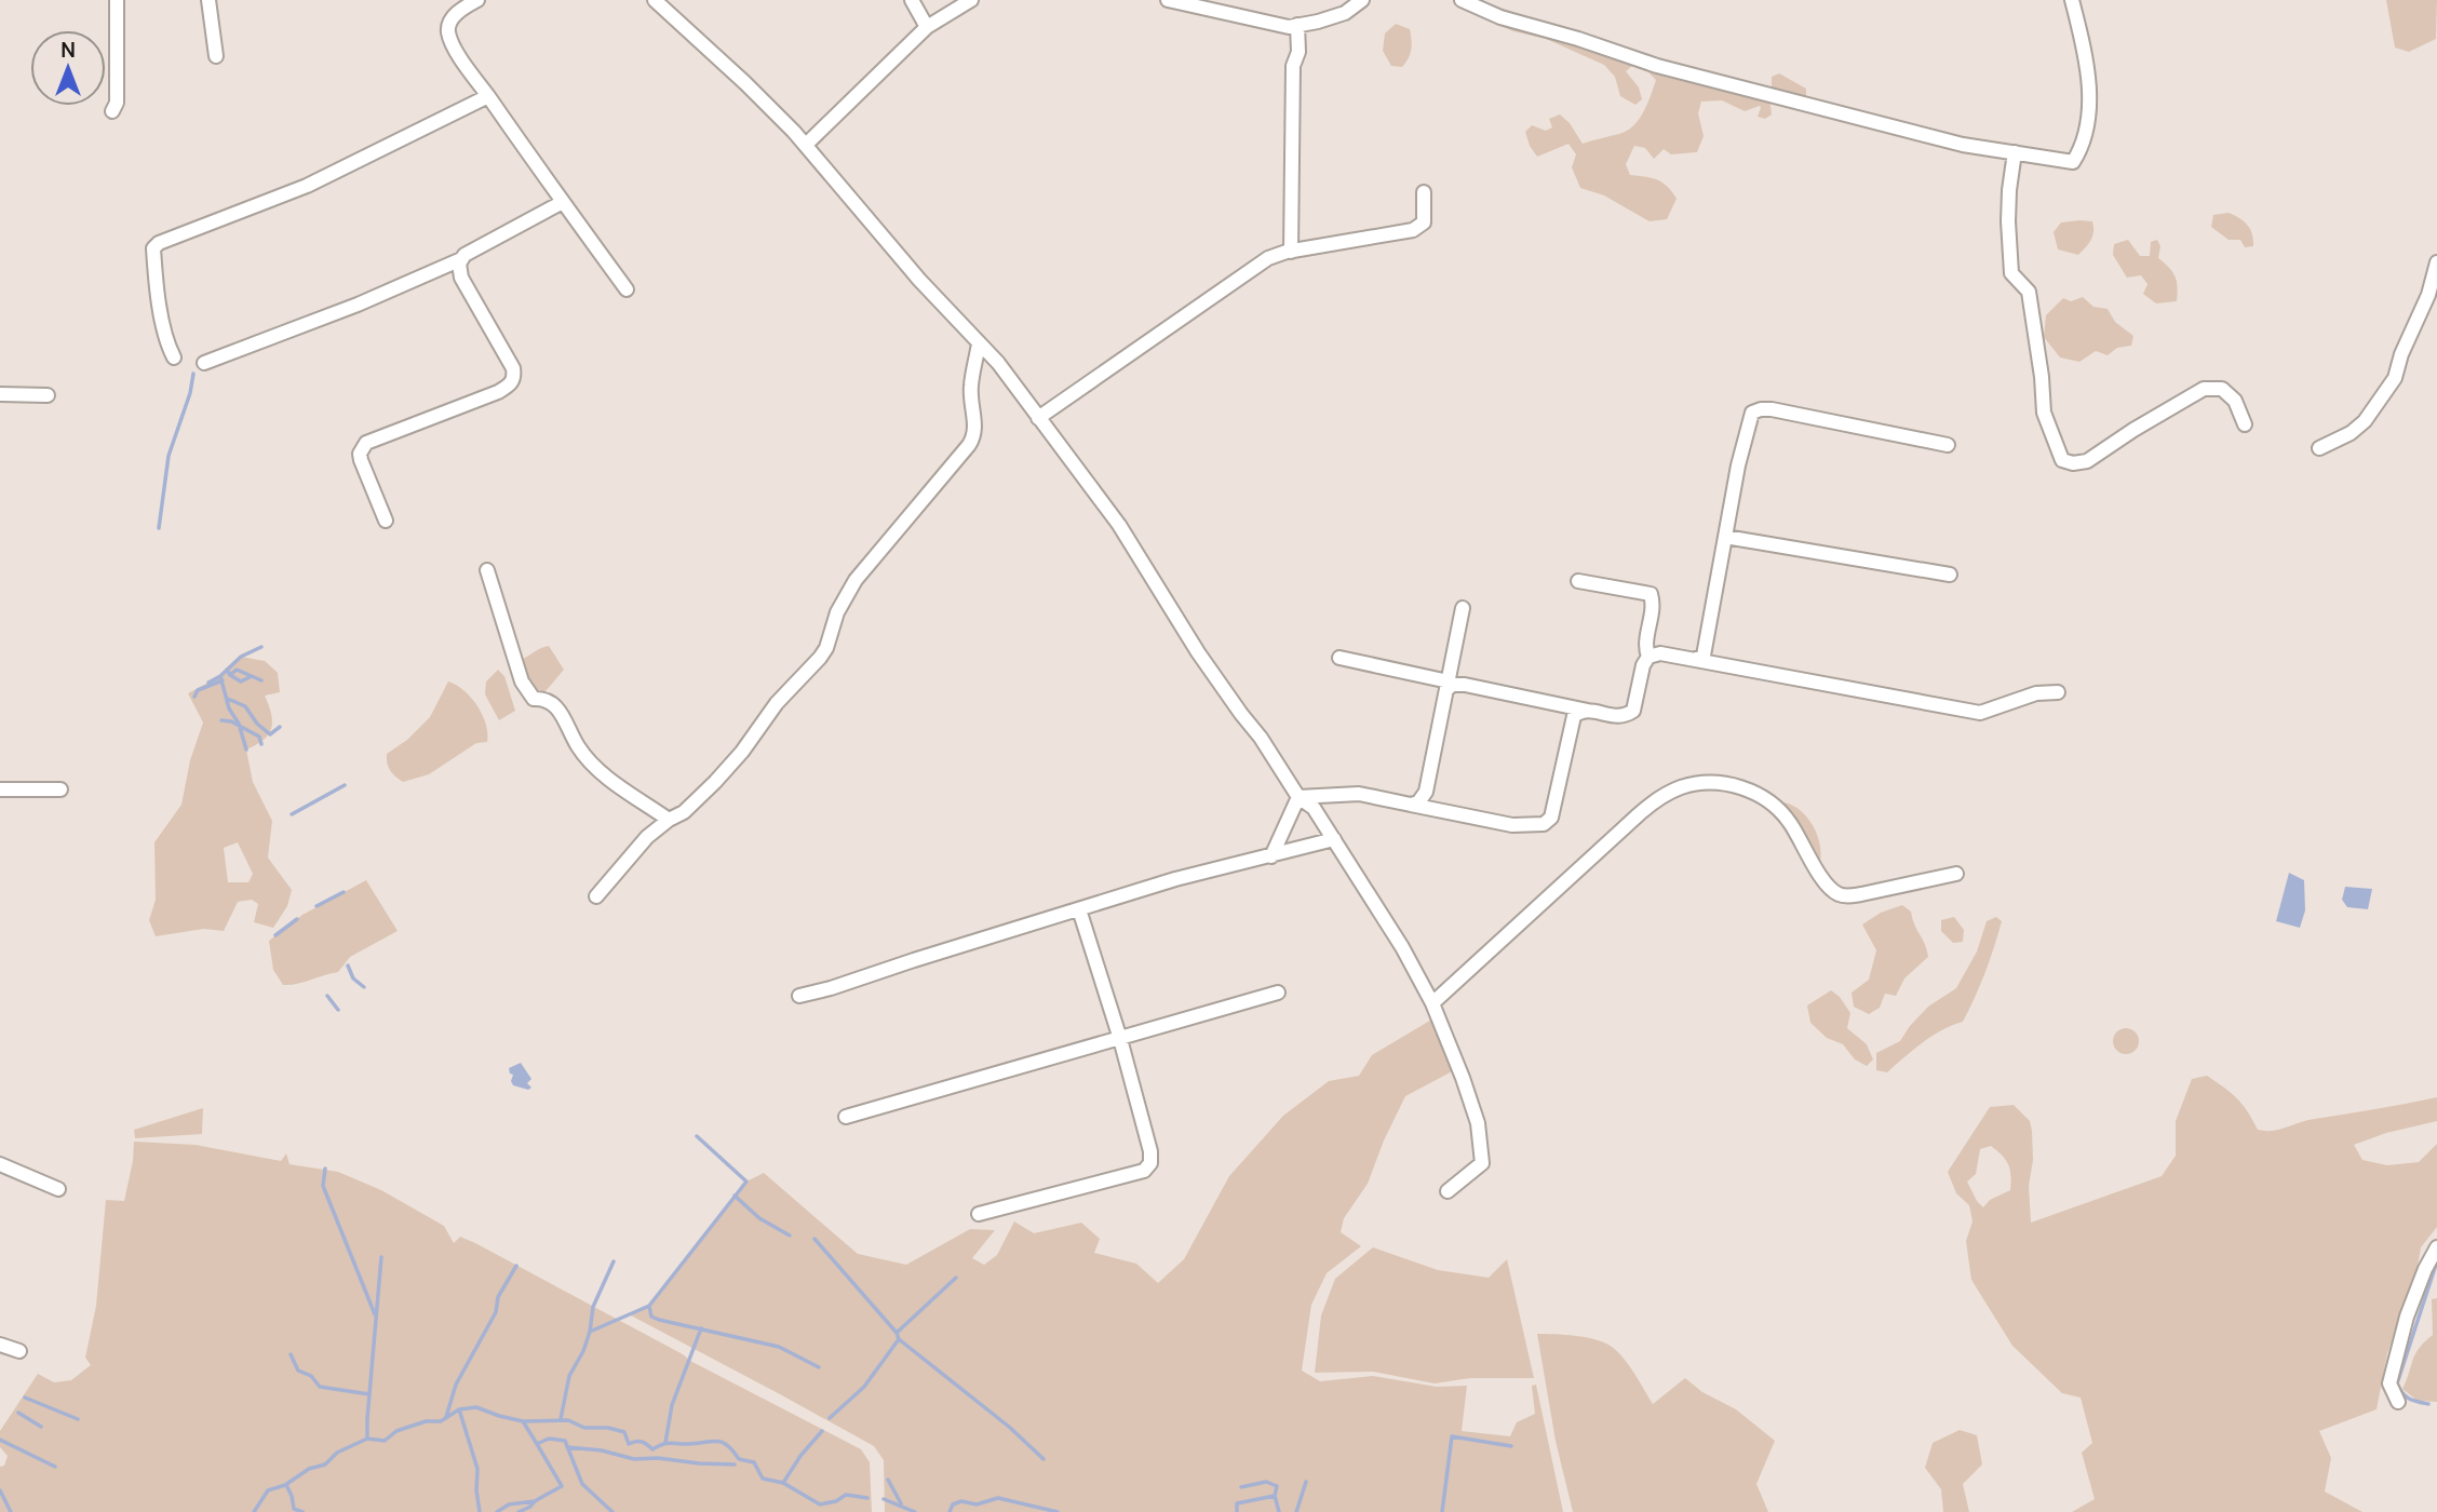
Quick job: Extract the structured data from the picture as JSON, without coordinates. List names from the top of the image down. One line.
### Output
{"north":"top"}
